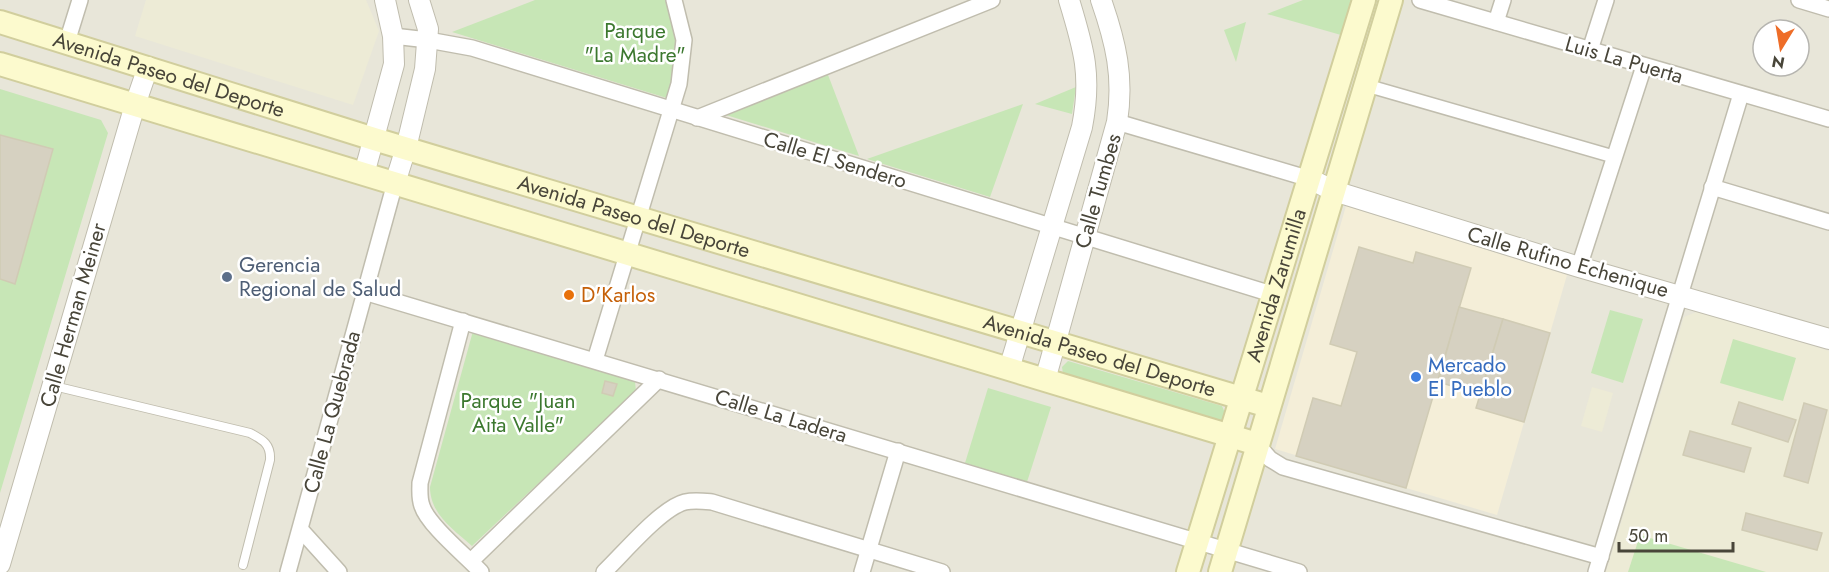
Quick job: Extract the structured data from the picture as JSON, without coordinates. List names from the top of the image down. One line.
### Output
{"streets":{"main road":["Avenida Paseo del Deporte","Avenida Zarumilla"],"street":["Luis La Puerta","Calle El Sendero","Calle Tumbes","Calle Rufino Echenique","Calle Herman Meiner","Calle La Quebrada","Calle La Ladera"]},"crossings":[["Avenida Paseo del Deporte","Calle Tumbes"],["Avenida Paseo del Deporte","Avenida Zarumilla"],["Avenida Paseo del Deporte","Calle Herman Meiner"],["Avenida Paseo del Deporte","Calle La Quebrada"],["Calle El Sendero","Calle Tumbes"],["Calle El Sendero","Avenida Zarumilla"],["Calle Rufino Echenique","Avenida Zarumilla"],["Avenida Zarumilla","Calle La Ladera"],["Calle La Quebrada","Calle La Ladera"]],"parks":["Parque \"La Madre\"","Parque \"Juan Aita Valle\""],"places":["Gerencia Regional de Salud","D'Karlos","Mercado El Pueblo"],"scale_bar":"50 m","north":"bottom"}
